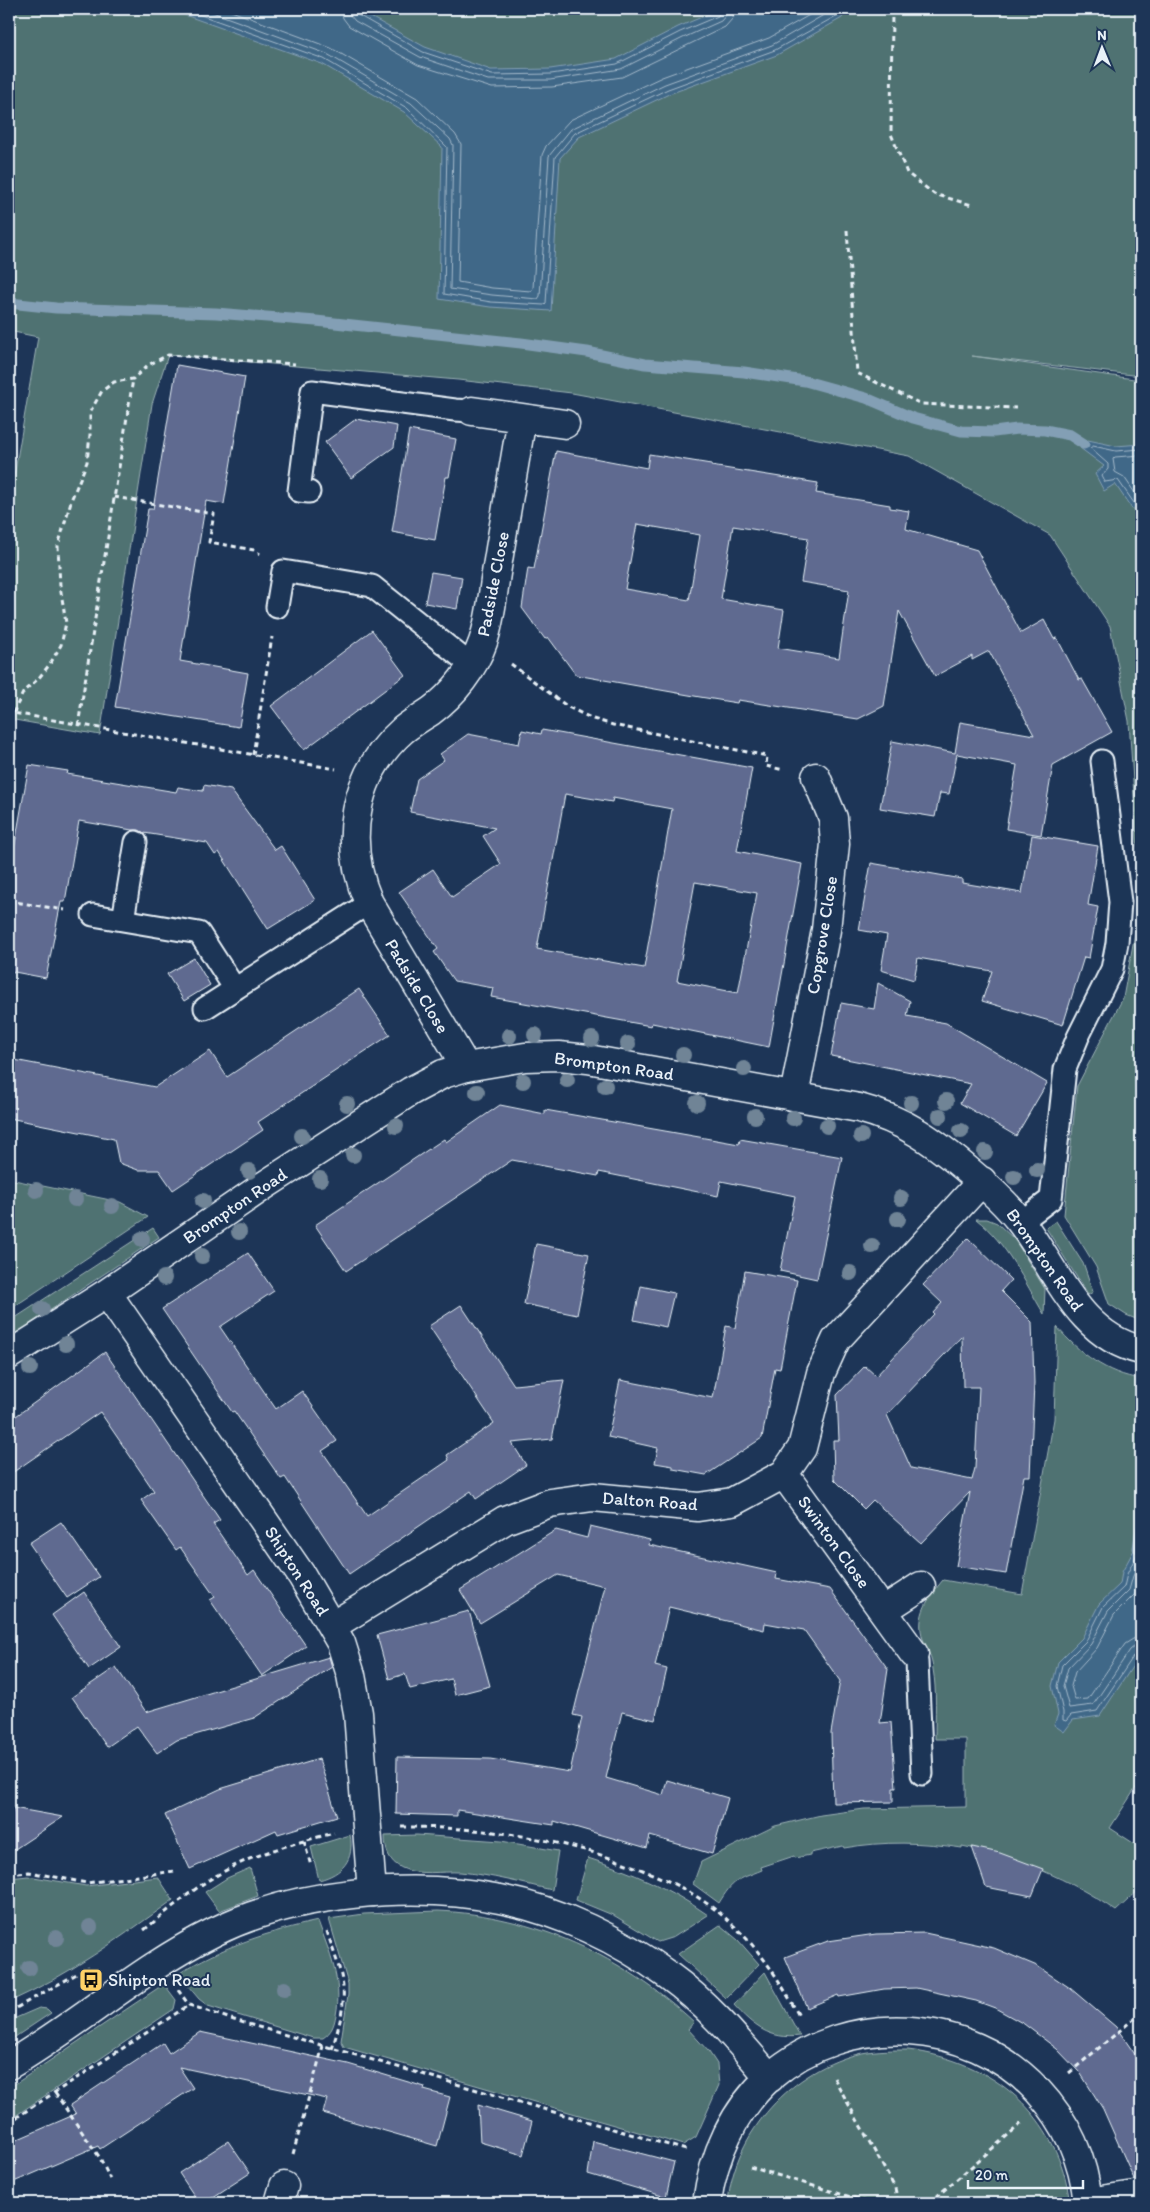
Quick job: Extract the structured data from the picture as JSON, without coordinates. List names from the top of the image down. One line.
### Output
{"streets":{"street":["Padside Close","Copgrove Close","Brompton Road","Dalton Road","Swinton Close","Shipton Road"]},"crossings":[["Padside Close","Brompton Road"],["Copgrove Close","Brompton Road"],["Brompton Road","Dalton Road"],["Brompton Road","Shipton Road"],["Dalton Road","Swinton Close"],["Dalton Road","Shipton Road"]],"places":{"bus stop":["Shipton Road"]},"scale_bar":"20 m","north":"top"}
